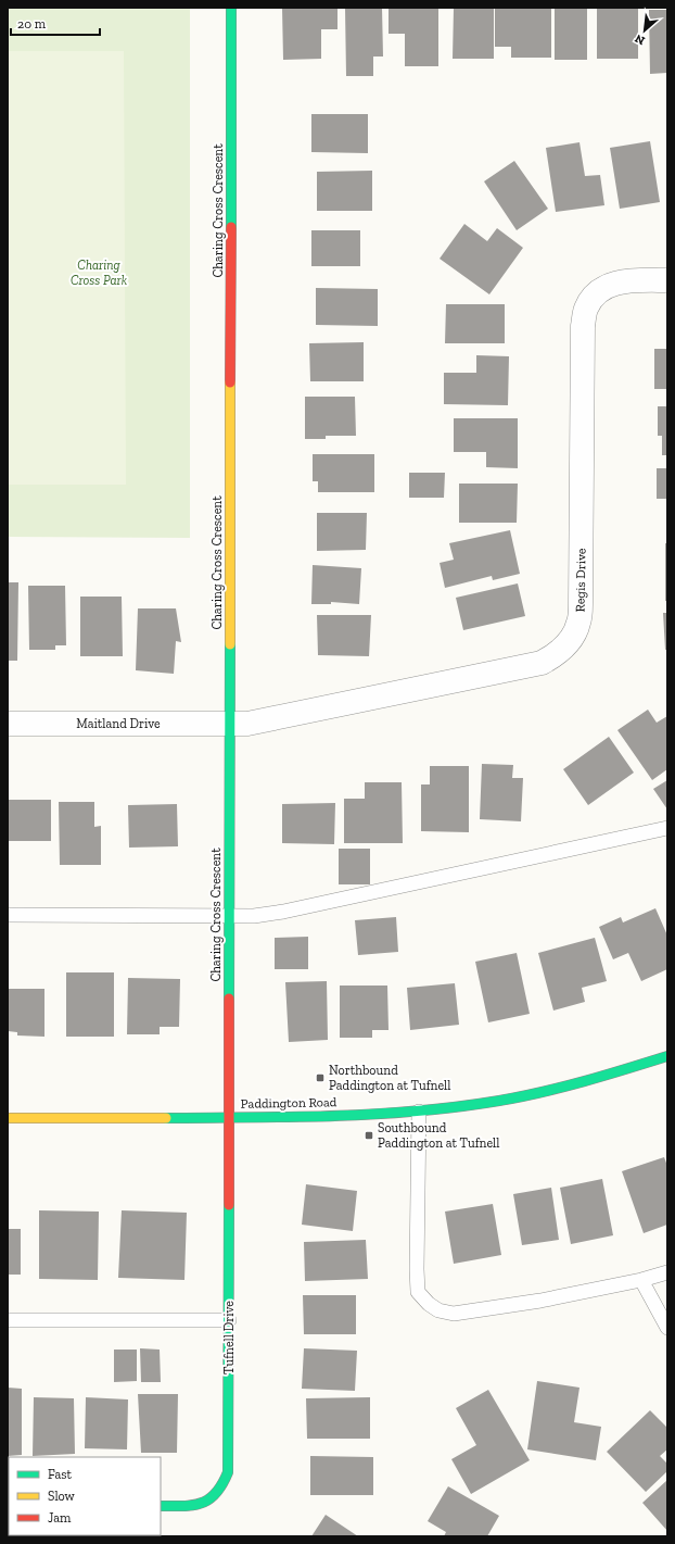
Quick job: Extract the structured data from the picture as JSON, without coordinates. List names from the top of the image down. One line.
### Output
{"streets":{"street":["Charing Cross Crescent","Regis Drive","Maitland Drive","Paddington Road","Tufnell Drive"]},"crossings":[["Charing Cross Crescent","Regis Drive"],["Charing Cross Crescent","Maitland Drive"],["Charing Cross Crescent","Paddington Road"],["Charing Cross Crescent","Tufnell Drive"],["Regis Drive","Maitland Drive"],["Paddington Road","Tufnell Drive"]],"parks":["Charing Cross Park"],"places":{"transit":["Northbound Paddington at Tufnell","Southbound Paddington at Tufnell"]},"legend":["Fast","Slow","Jam"],"scale_bar":"20 m","north":"bottom left"}
